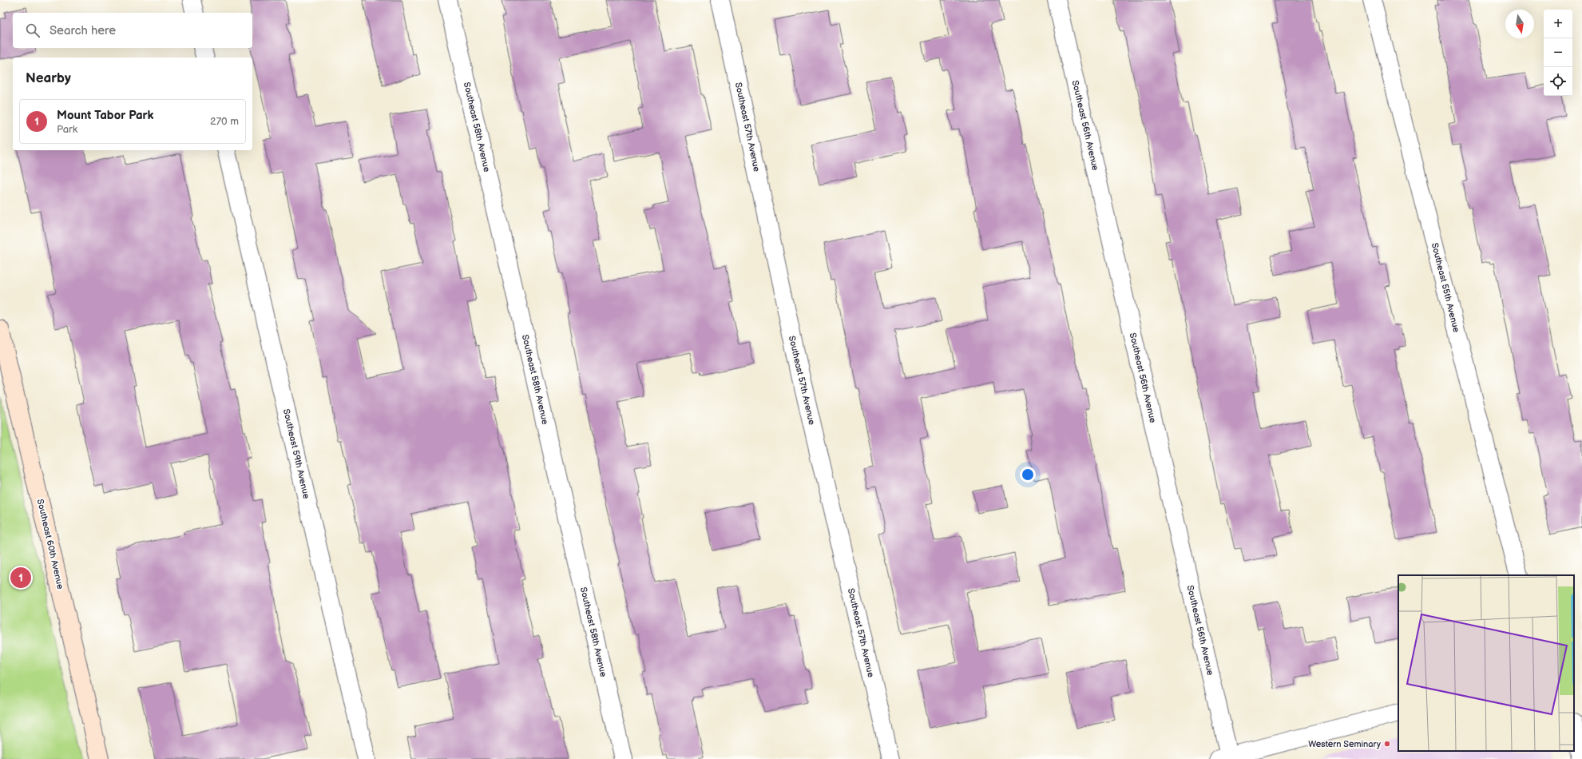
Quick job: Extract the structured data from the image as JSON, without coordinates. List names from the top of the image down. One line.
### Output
{"streets":{"main road":["Southeast 60th Avenue"],"street":["Southeast 56th Avenue","Southeast 58th Avenue","Southeast 57th Avenue","Southeast 55th Avenue","Southeast 59th Avenue"]},"places":["Western Seminary"],"north":"bottom","page":{"map_buttons":["+","−"],"search":"Search here","heading":"Nearby","list":[{"mark":"1","name":"Mount Tabor Park","note":"Park","value":"270 m"}],"pins":"1"}}
